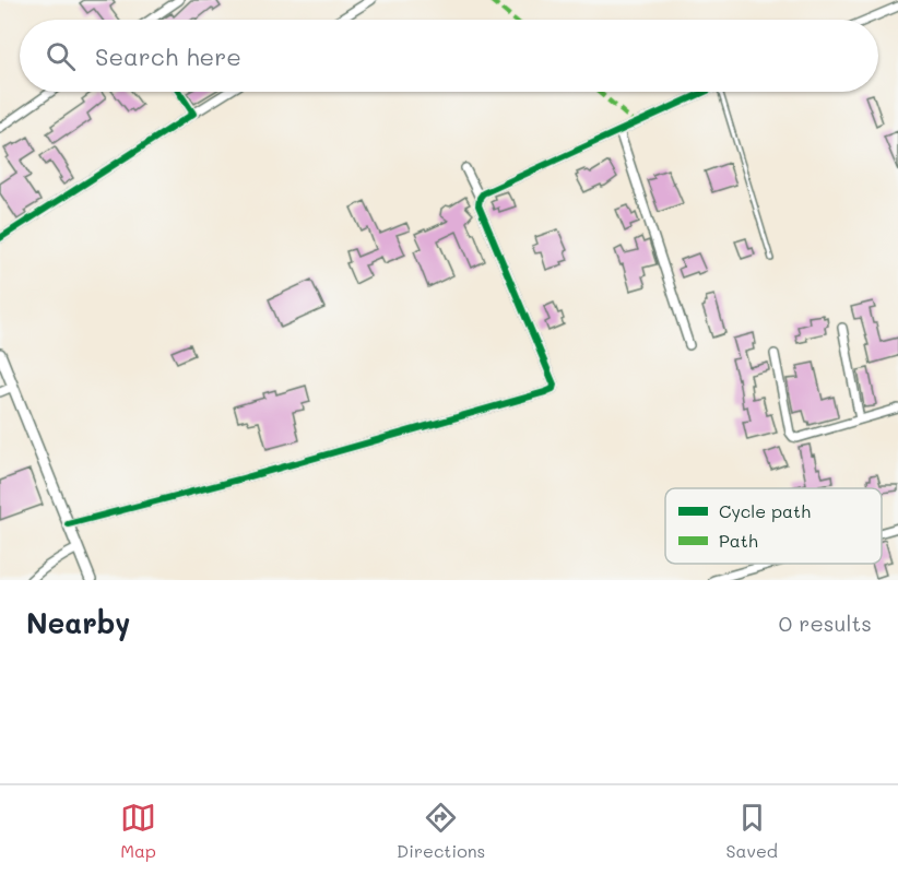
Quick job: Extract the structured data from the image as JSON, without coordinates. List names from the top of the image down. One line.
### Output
{"legend":["Cycle path","Path"],"page":{"search":"Search here","heading":["Nearby","0 results"],"nav":["Map","Directions","Saved"]}}
